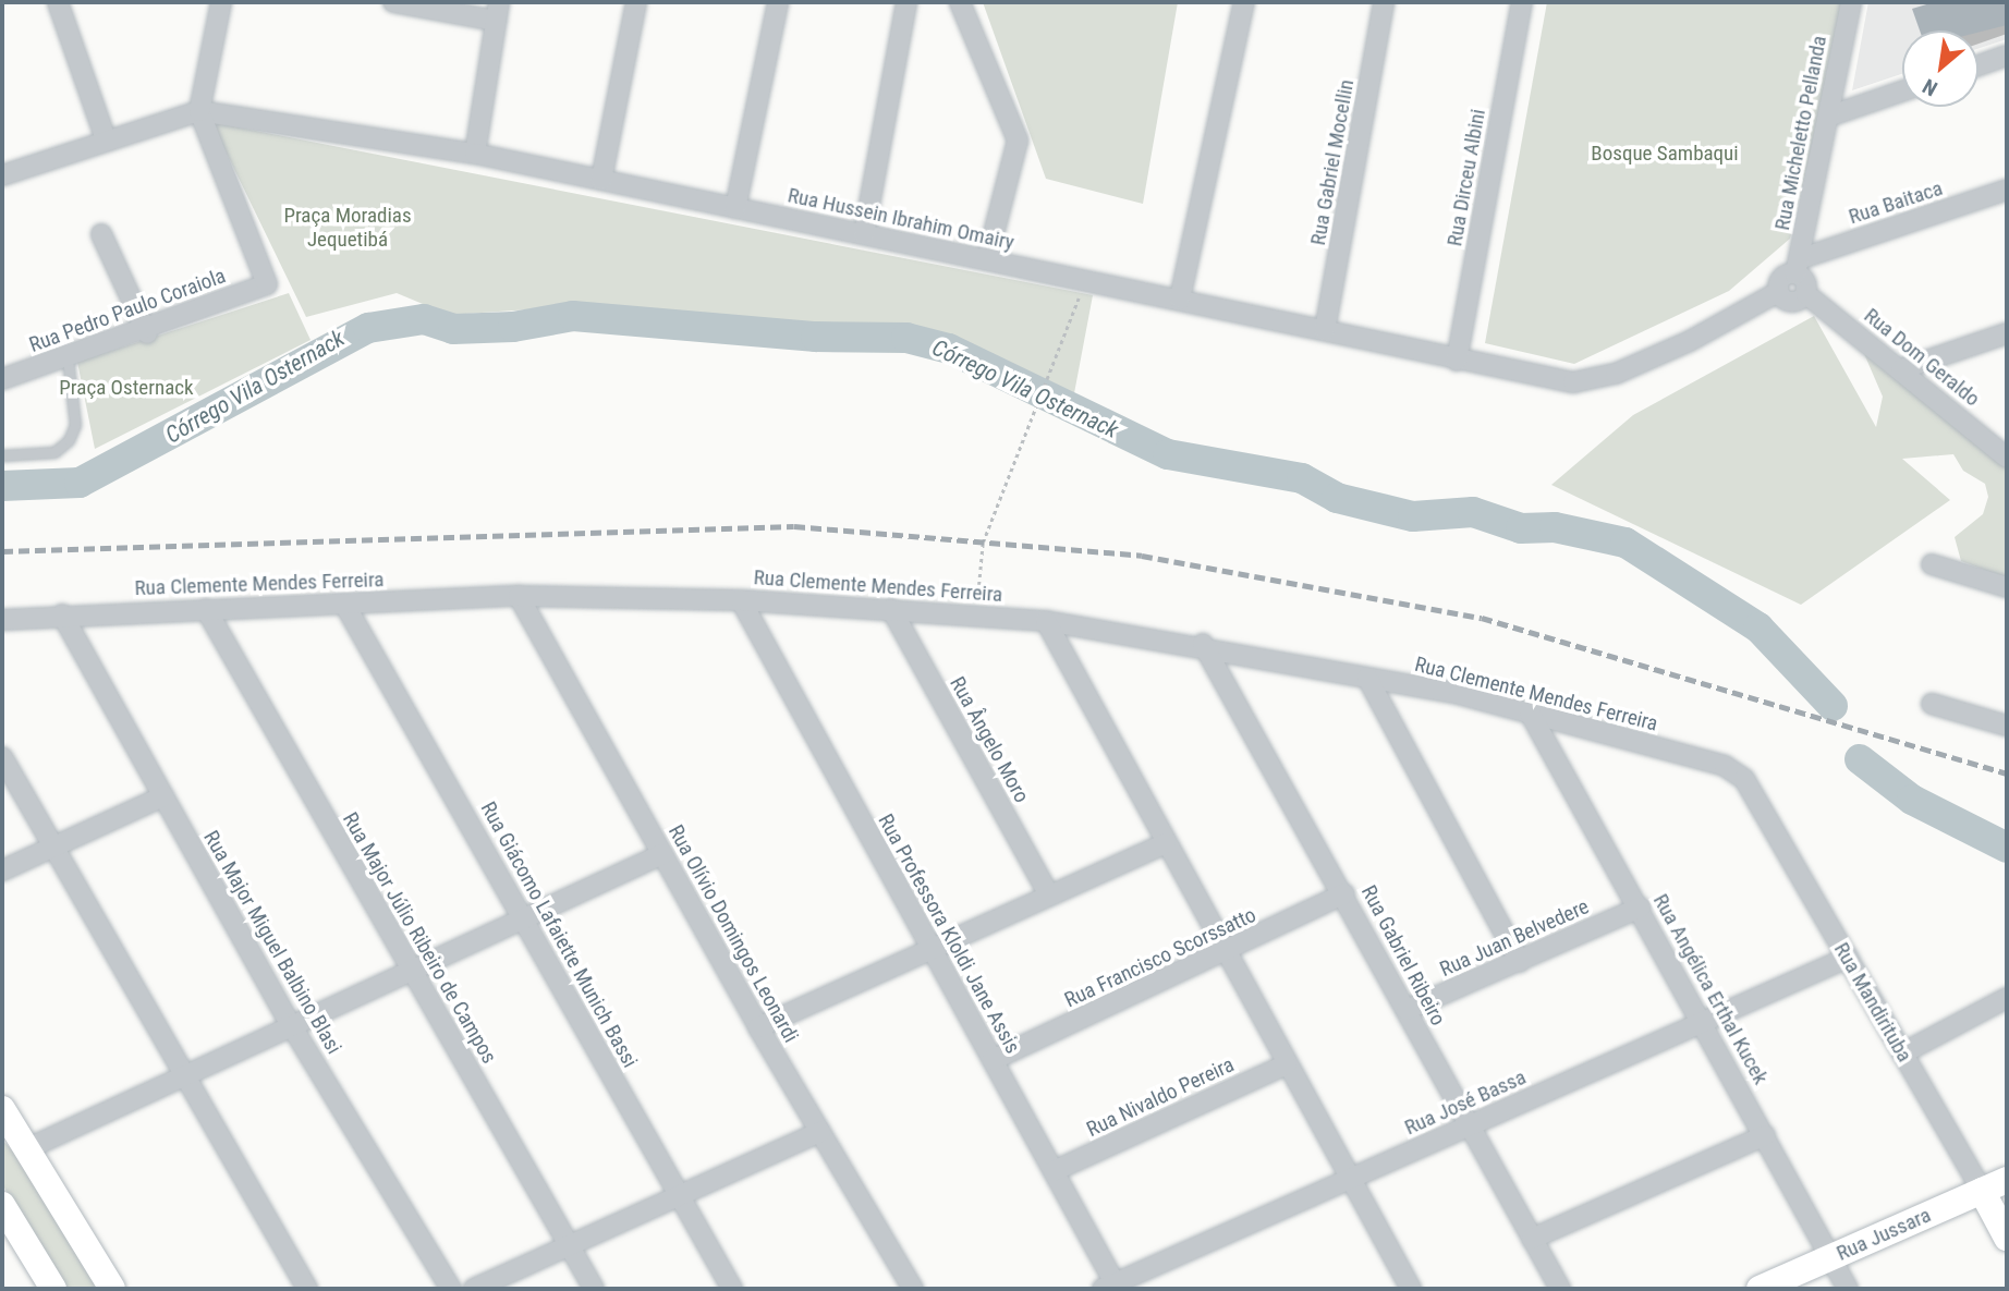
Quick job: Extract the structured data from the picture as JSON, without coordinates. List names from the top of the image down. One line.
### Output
{"streets":{"street":["Rua Micheletto Pellanda","Rua Gabriel Mocellin","Rua Dirceu Albini","Rua Baitaca","Rua Hussein Ibrahim Omairy","Rua Pedro Paulo Coraiola","Rua Dom Geraldo","Rua Clemente Mendes Ferreira","Rua Ângelo Moro","Rua Olívio Domingos Leonardi","Rua Professora Kloldi Jane Assis","Rua Giácomo Lafaiette Munich Bassi","Rua Major Júlio Ribeiro de Campos","Rua Juan Belvedere","Rua Major Miguel Balbino Blasi","Rua Gabriel Ribeiro","Rua Francisco Scorssatto","Rua Angélica Erthal Kucek","Rua Mandirituba","Rua Nivaldo Pereira","Rua José Bassa","Rua Jussara"]},"crossings":[["Rua Micheletto Pellanda","Rua Baitaca"],["Rua Gabriel Mocellin","Rua Hussein Ibrahim Omairy"],["Rua Dirceu Albini","Rua Hussein Ibrahim Omairy"],["Rua Hussein Ibrahim Omairy","Rua Pedro Paulo Coraiola"],["Rua Clemente Mendes Ferreira","Rua Ângelo Moro"],["Rua Clemente Mendes Ferreira","Rua Olívio Domingos Leonardi"],["Rua Clemente Mendes Ferreira","Rua Professora Kloldi Jane Assis"],["Rua Clemente Mendes Ferreira","Rua Giácomo Lafaiette Munich Bassi"],["Rua Clemente Mendes Ferreira","Rua Major Júlio Ribeiro de Campos"],["Rua Clemente Mendes Ferreira","Rua Major Miguel Balbino Blasi"],["Rua Clemente Mendes Ferreira","Rua Gabriel Ribeiro"],["Rua Clemente Mendes Ferreira","Rua Angélica Erthal Kucek"],["Rua Clemente Mendes Ferreira","Rua Mandirituba"],["Rua Professora Kloldi Jane Assis","Rua Francisco Scorssatto"],["Rua Professora Kloldi Jane Assis","Rua Nivaldo Pereira"],["Rua Professora Kloldi Jane Assis","Rua José Bassa"],["Rua Juan Belvedere","Rua Gabriel Ribeiro"],["Rua Juan Belvedere","Rua Angélica Erthal Kucek"],["Rua Gabriel Ribeiro","Rua Francisco Scorssatto"],["Rua Gabriel Ribeiro","Rua José Bassa"],["Rua Angélica Erthal Kucek","Rua José Bassa"],["Rua Angélica Erthal Kucek","Rua Jussara"],["Rua Mandirituba","Rua José Bassa"],["Rua Mandirituba","Rua Jussara"]],"water":["Córrego Vila Osternack"],"parks":["Bosque Sambaqui","Praça Moradias Jequetibá","Praça Osternack"],"north":"bottom left"}
